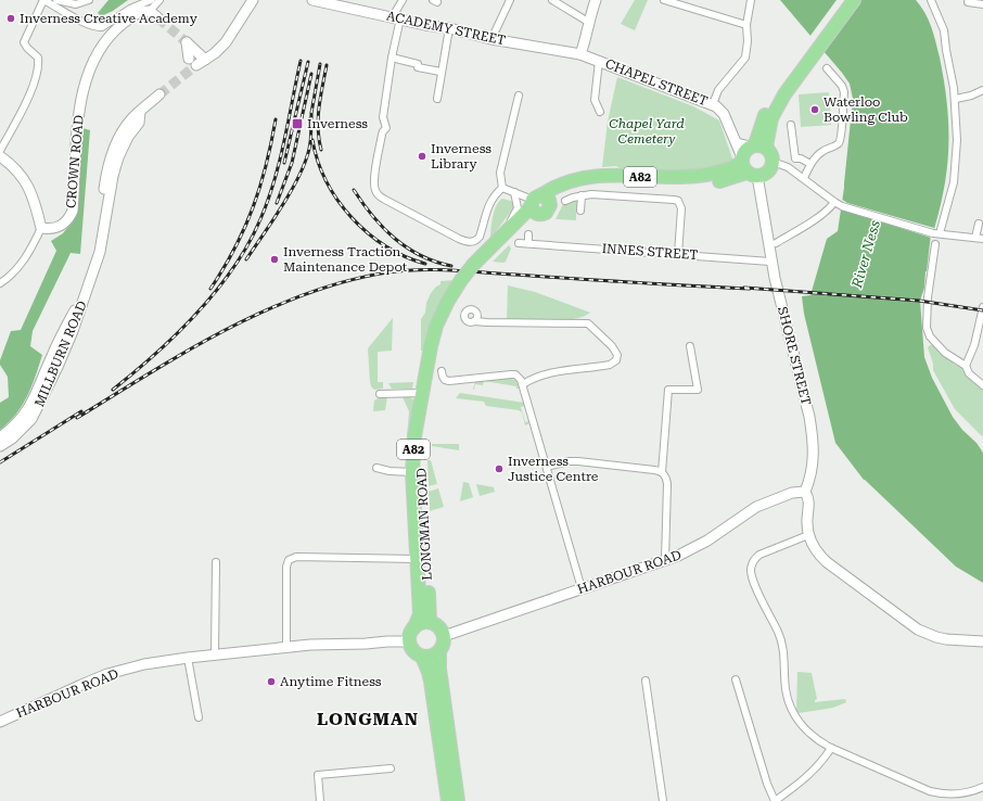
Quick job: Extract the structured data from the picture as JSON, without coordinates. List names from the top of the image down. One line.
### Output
{"streets":{"highway":["A82","LONGMAN ROAD"],"street":["ACADEMY STREET","CHAPEL STREET","CROWN ROAD","INNES STREET","MILLBURN ROAD","SHORE STREET","HARBOUR ROAD"]},"crossings":[["ACADEMY STREET","CHAPEL STREET"],["CHAPEL STREET","A82"],["CHAPEL STREET","SHORE STREET"],["A82","SHORE STREET"],["A82","LONGMAN ROAD"],["A82","HARBOUR ROAD"],["INNES STREET","SHORE STREET"],["SHORE STREET","HARBOUR ROAD"],["LONGMAN ROAD","HARBOUR ROAD"]],"districts":["LONGMAN"],"water":["River Ness"],"parks":["Chapel Yard Cemetery"],"places":{"other":["Inverness Creative Academy","Waterloo Bowling Club","Inverness Library","Inverness Traction Maintenance Depot","Inverness Justice Centre","Anytime Fitness"],"transit":["Inverness"]}}
